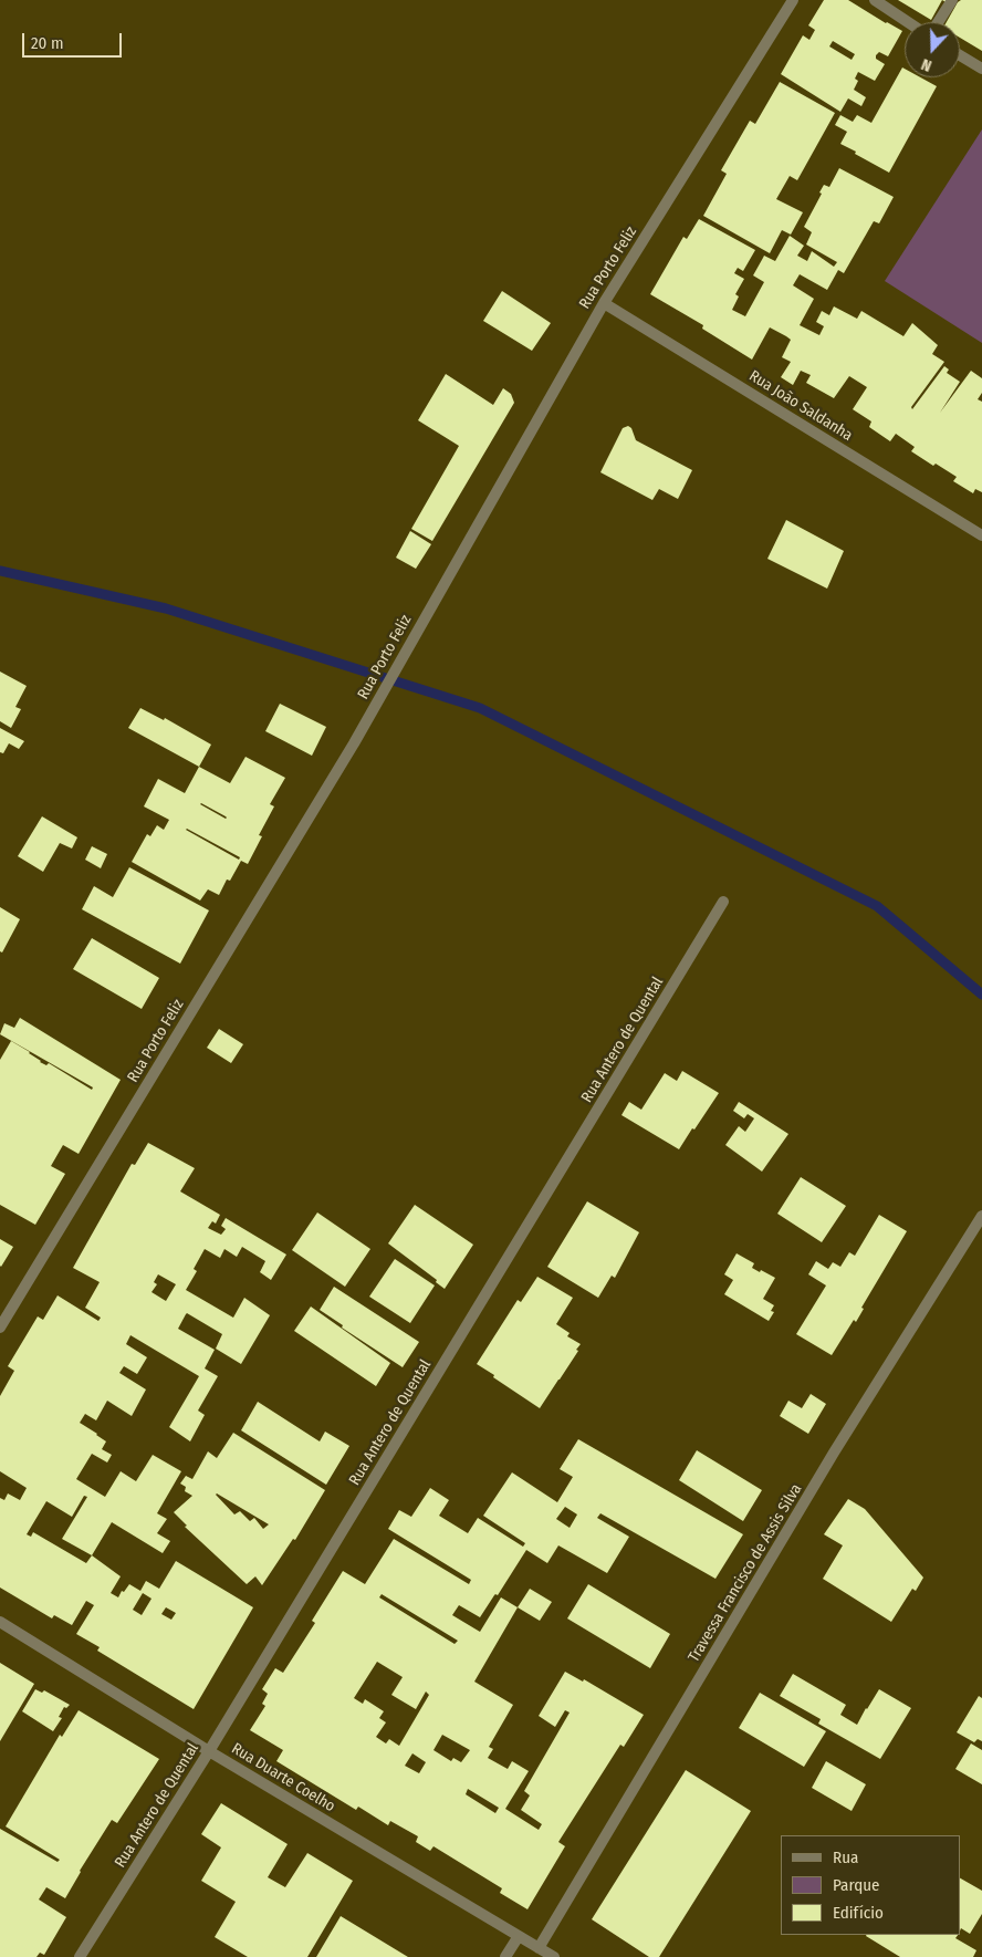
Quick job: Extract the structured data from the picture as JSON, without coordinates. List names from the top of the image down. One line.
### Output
{"streets":{"street":["Rua Porto Feliz","Rua João Saldanha","Rua Antero de Quental","Travessa Francisco de Assis Silva","Rua Duarte Coelho"]},"crossings":[["Rua Porto Feliz","Rua João Saldanha"],["Rua Antero de Quental","Rua Duarte Coelho"],["Travessa Francisco de Assis Silva","Rua Duarte Coelho"]],"legend":["Rua","Parque","Edifício"],"scale_bar":"20 m","north":"bottom"}
